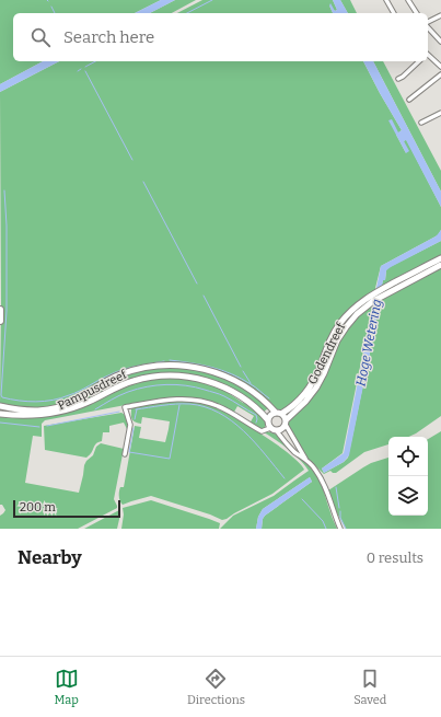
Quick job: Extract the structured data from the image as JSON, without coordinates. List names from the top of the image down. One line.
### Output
{"streets":{"main road":["Godendreef","Pampusdreef"]},"crossings":[["Godendreef","Pampusdreef"]],"water":["Hoge Wetering"],"scale_bar":"200 m","page":{"search":"Search here","scale":"200 m","heading":["Nearby","0 results"],"nav":["Map","Directions","Saved"]}}
